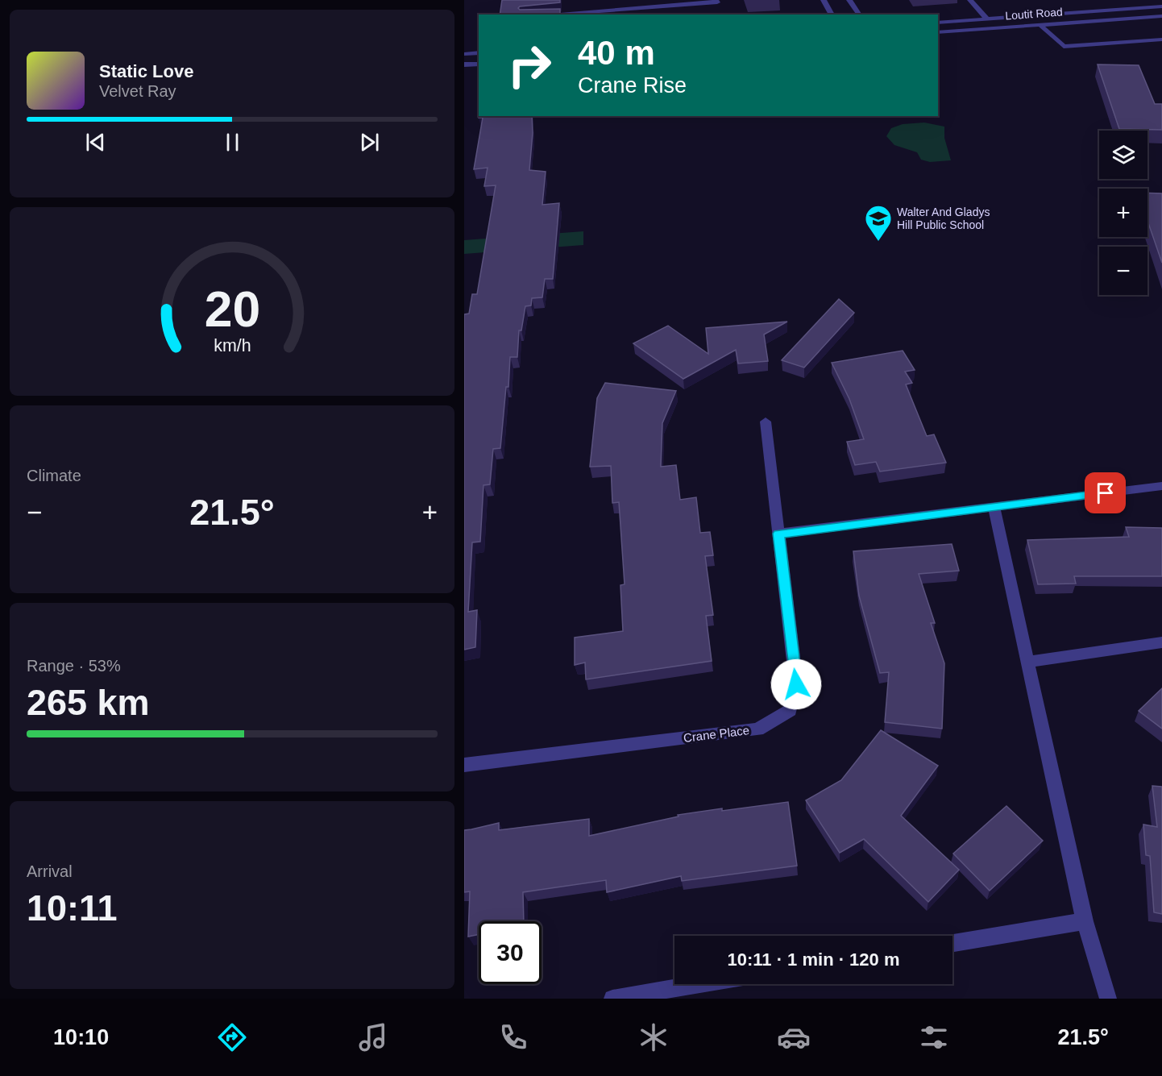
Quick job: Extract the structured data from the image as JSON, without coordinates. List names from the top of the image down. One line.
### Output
{"streets":{"street":["Loutit Road","Crane Place"]},"places":{"school or university":["Walter And Gladys Hill Public School"]},"page":{"turn":["40 m","Crane Rise"],"song":["Static Love","Velvet Ray"],"map_buttons":["+","−"],"tile":["Climate",["Range · 53%","265 km"],["Arrival","10:11"]],"heat":["−","21.5°","+"],"limit":"30","trip":"10:11 · 1 min · 120 m","tabs":["10:10","21.5°"],"gauge":["20","km/h"]}}
